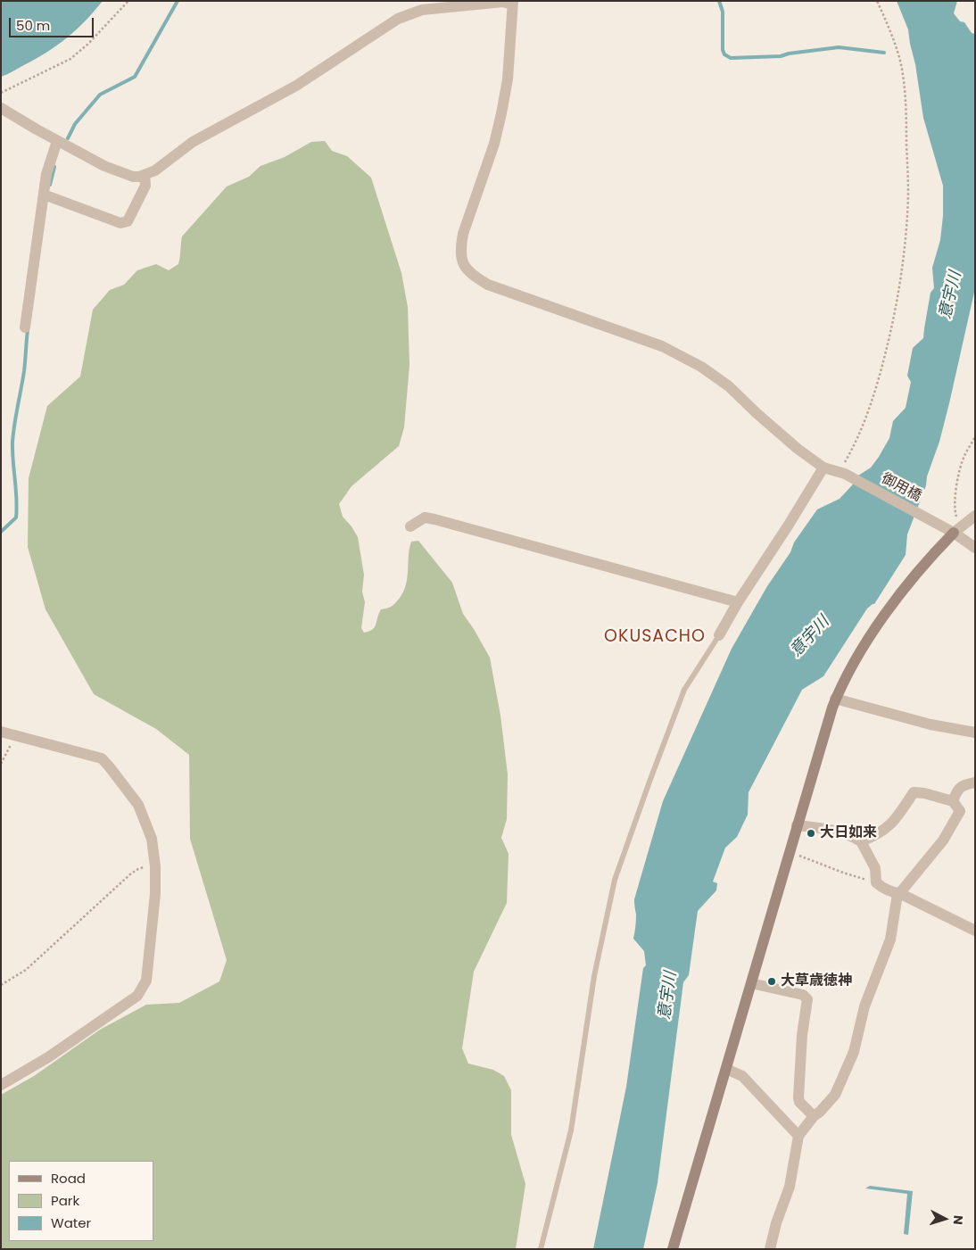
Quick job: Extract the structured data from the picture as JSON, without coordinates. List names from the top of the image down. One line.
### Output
{"streets":{"street":["御用橋"]},"districts":["OKUSACHO"],"water":["意宇川"],"places":["大日如来","大草歳徳神"],"legend":["Road","Park","Water"],"scale_bar":"50 m","north":"right"}
